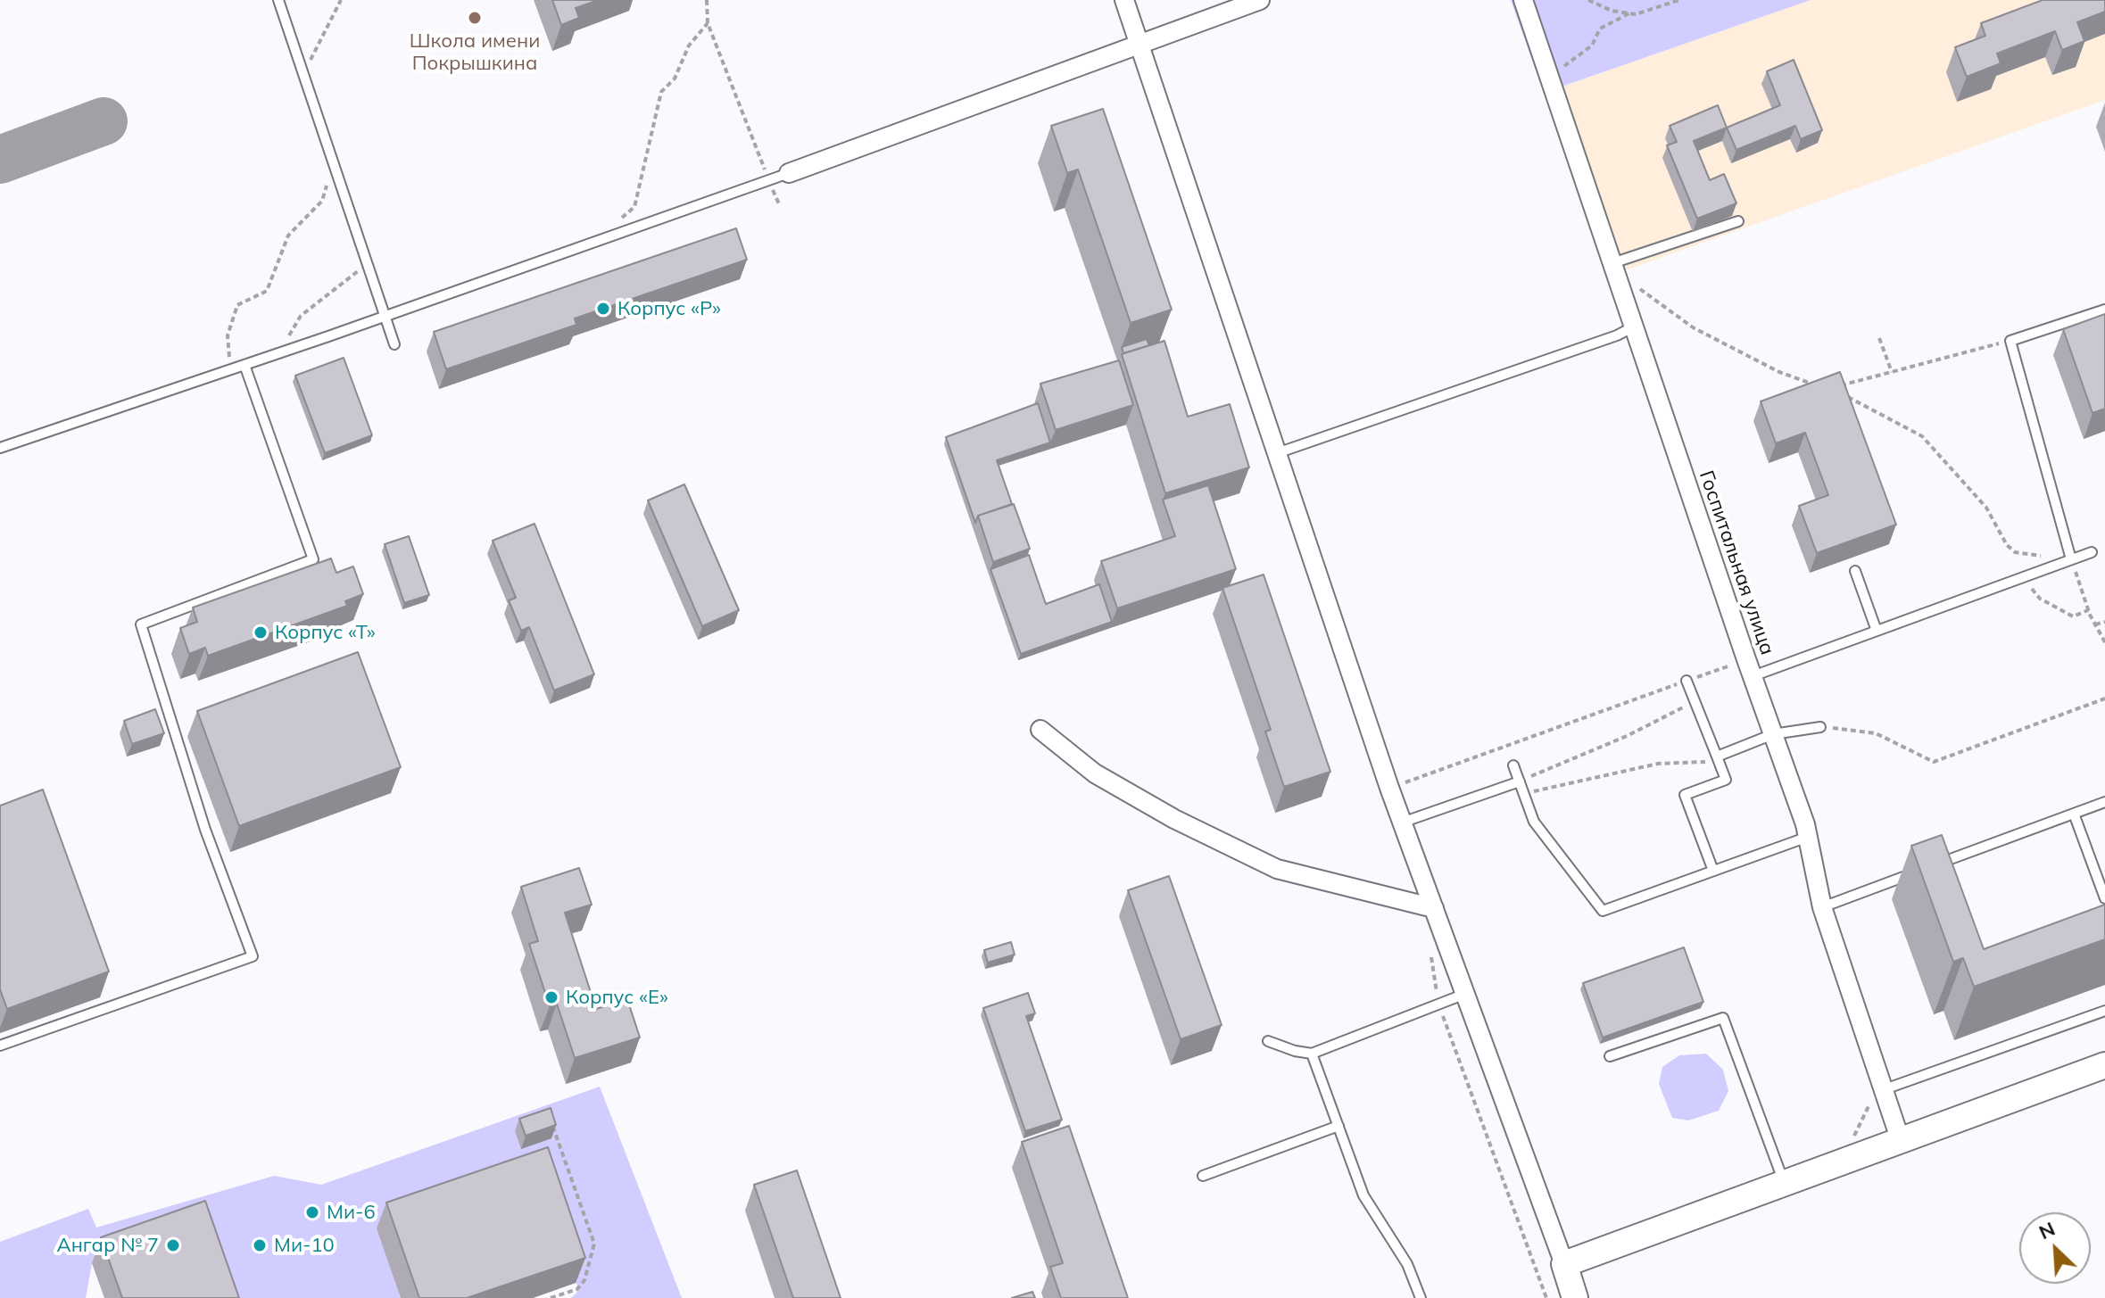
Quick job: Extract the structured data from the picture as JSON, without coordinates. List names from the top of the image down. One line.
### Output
{"streets":{"street":["Госпитальная улица"]},"places":["Школа имени Покрышкина","Корпус «Р»","Корпус «Т»","Корпус «Е»","Ми-6","Ангар № 7","Ми-10"],"north":"top left"}
